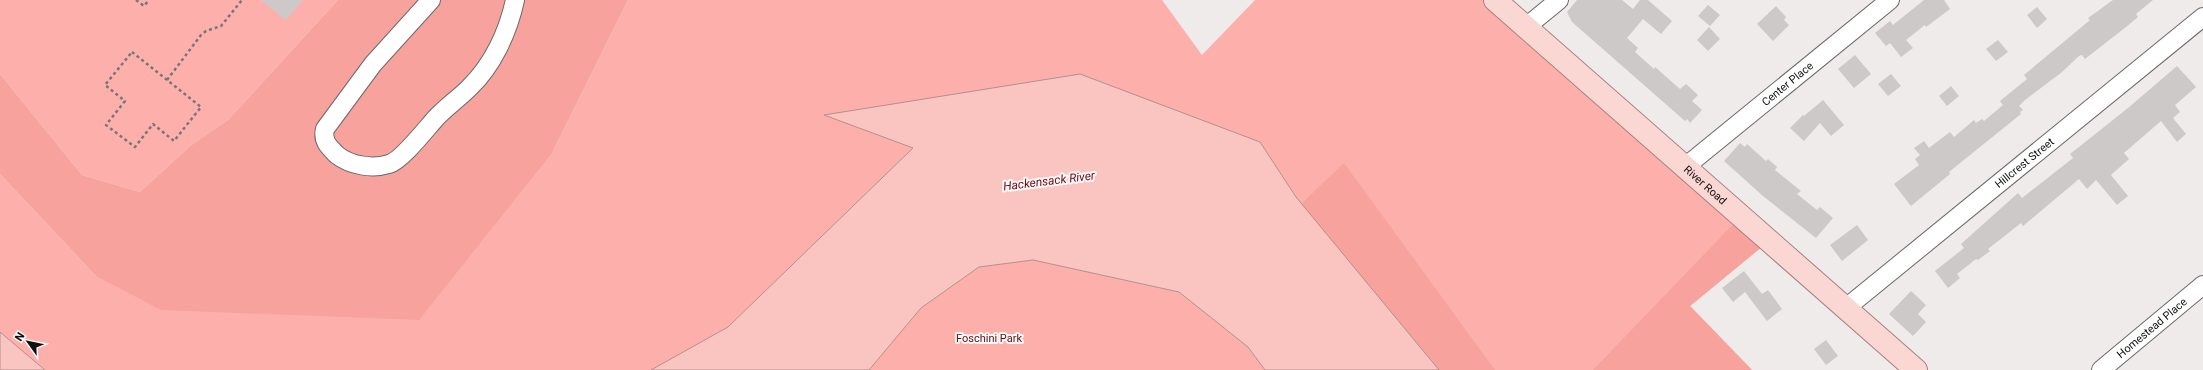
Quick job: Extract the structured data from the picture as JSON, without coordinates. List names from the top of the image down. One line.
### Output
{"streets":{"main road":["River Road"],"street":["Center Place","Hillcrest Street","Homestead Place"]},"crossings":[["Center Place","River Road"],["Hillcrest Street","River Road"]],"water":["Hackensack River"],"parks":["Foschini Park"],"north":"top left"}
